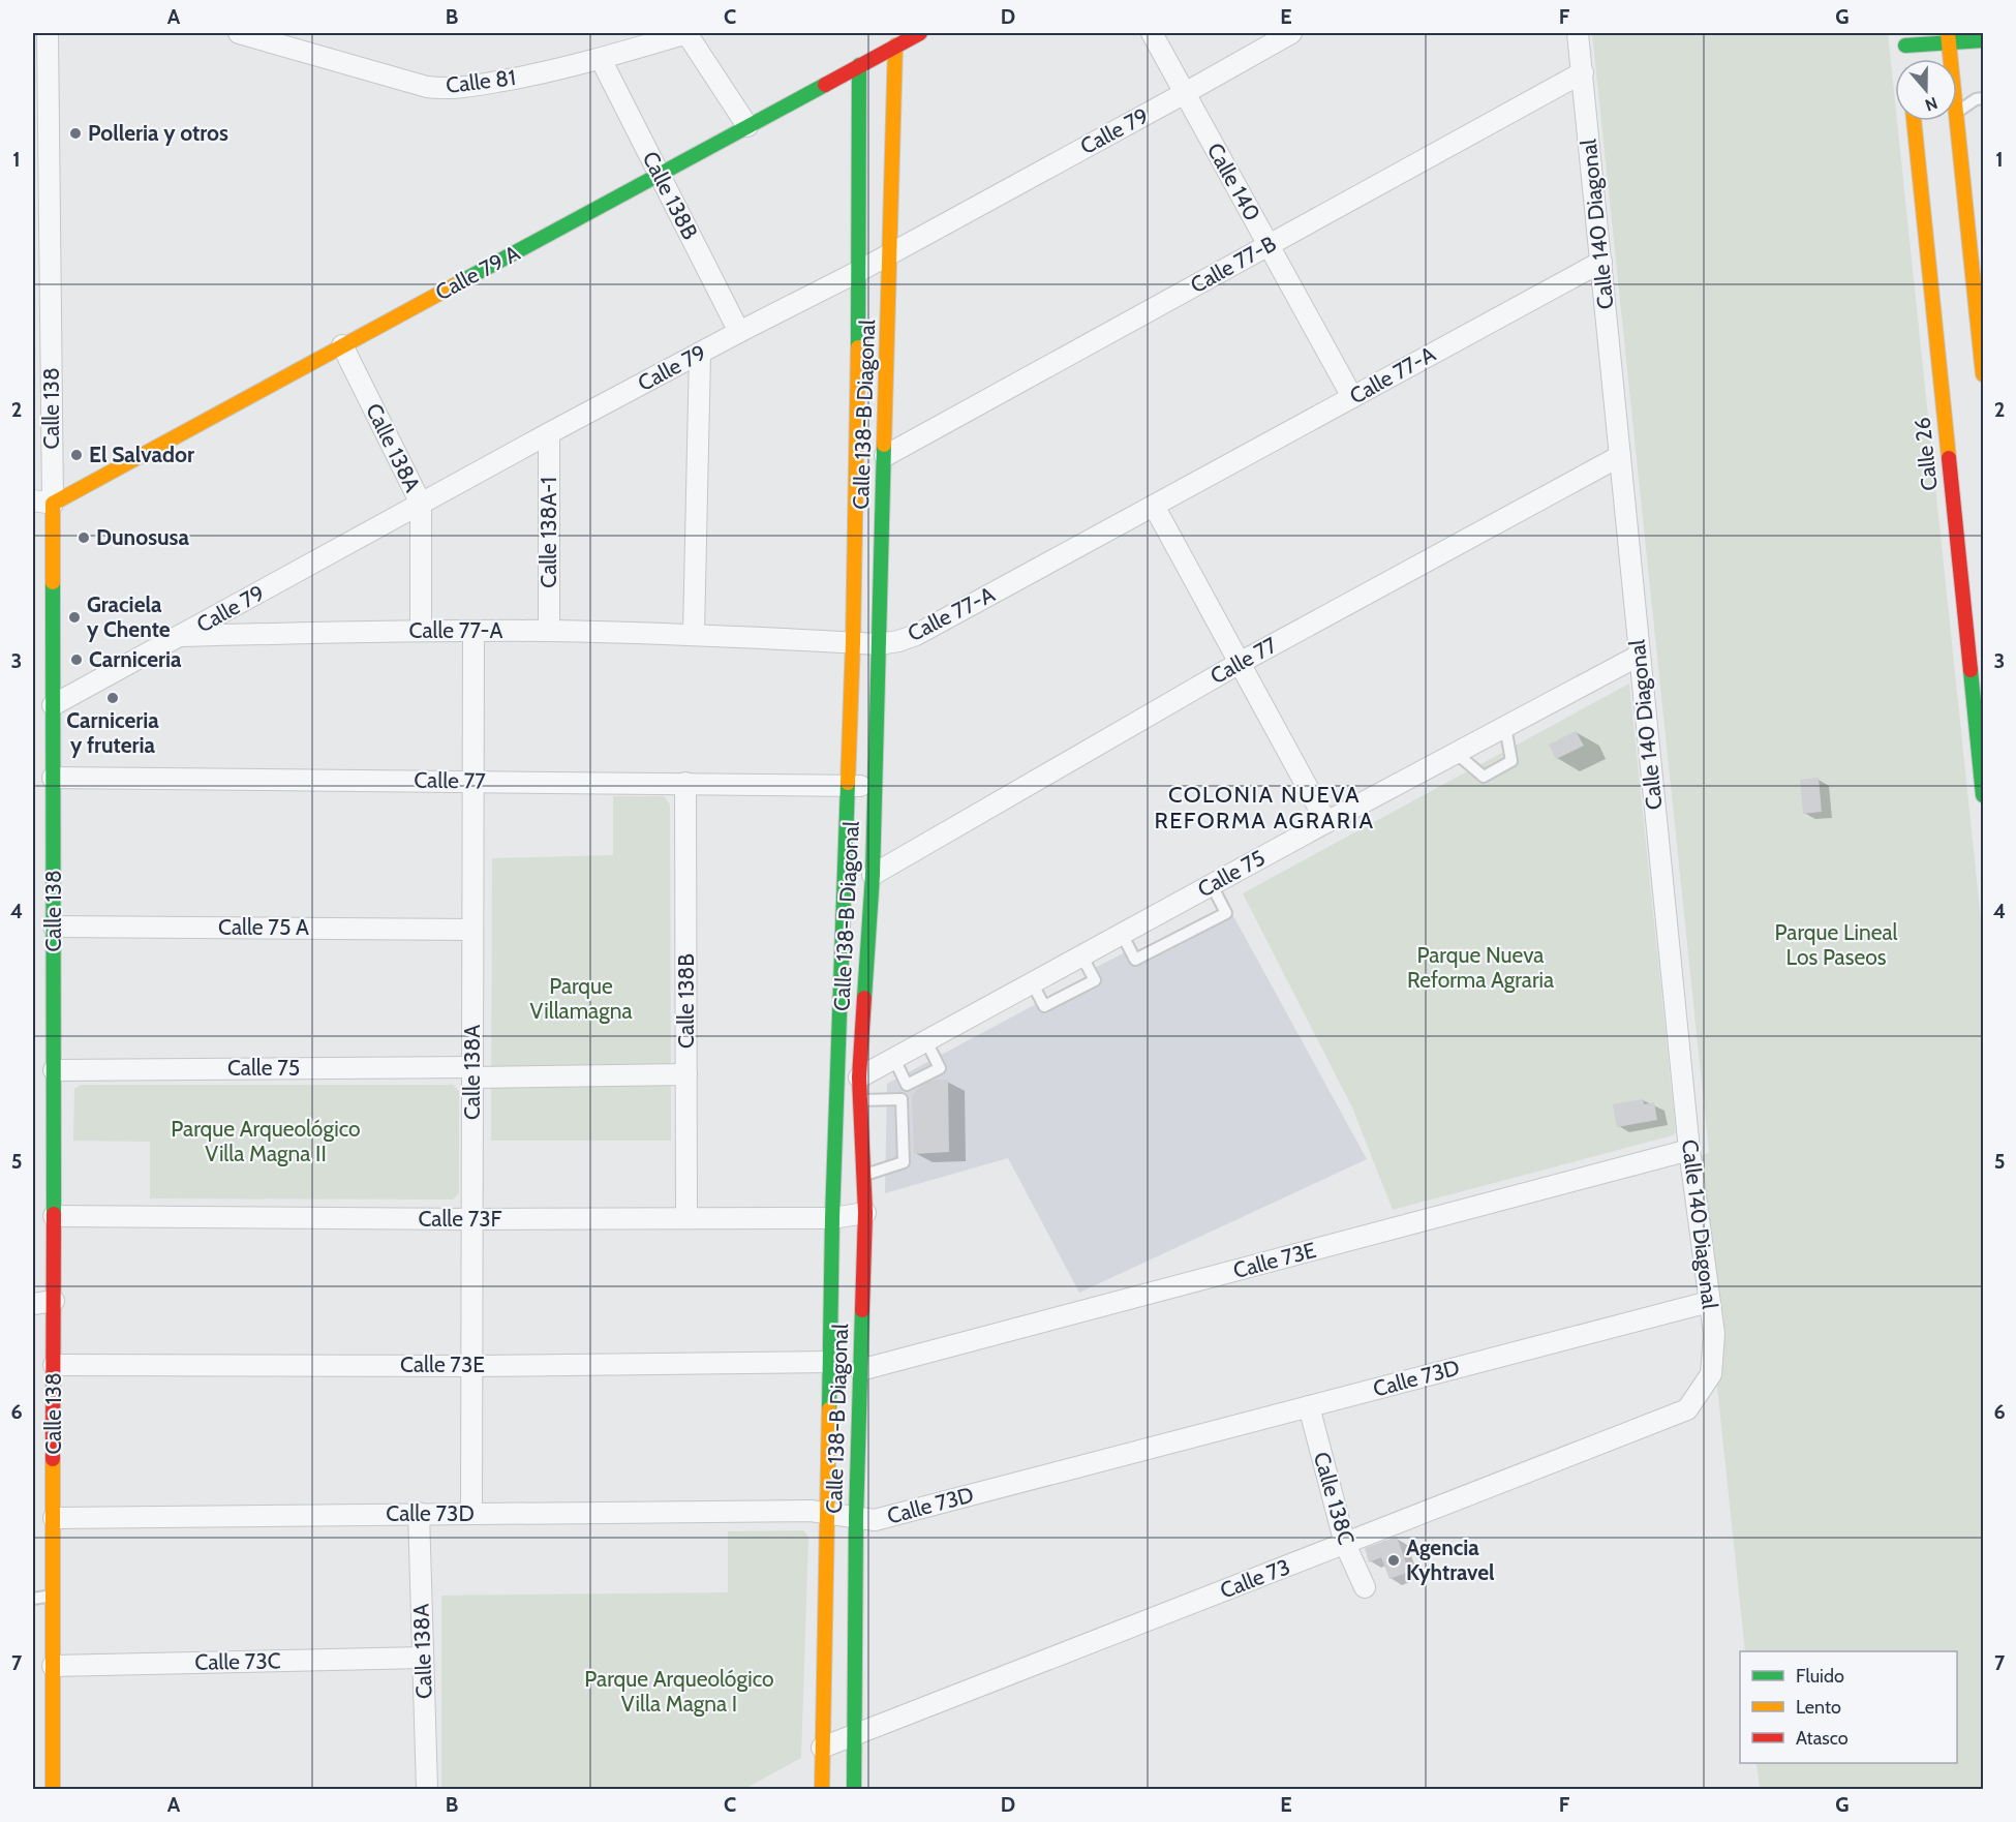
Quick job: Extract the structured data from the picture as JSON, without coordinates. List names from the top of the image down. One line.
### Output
{"streets":{"street":["Calle 81","Calle 79","Calle 140","Calle 138B","Calle 140 Diagonal","Calle 77-B","Calle 79 A","Calle 77-A","Calle 138","Calle 138-B Diagonal","Calle 138A","Calle 26","Calle 138A-1","Calle 77","Calle 75","Calle 75 A","Calle 73F","Calle 73E","Calle 73D","Calle 138C","Calle 73","Calle 73C"]},"crossings":[["Calle 81","Calle 138B"],["Calle 79","Calle 140"],["Calle 79","Calle 138B"],["Calle 79","Calle 77-A"],["Calle 79","Calle 138"],["Calle 79","Calle 138-B Diagonal"],["Calle 79","Calle 138A"],["Calle 79","Calle 138A-1"],["Calle 140","Calle 77-B"],["Calle 140","Calle 77-A"],["Calle 138B","Calle 79 A"],["Calle 138B","Calle 77"],["Calle 138B","Calle 75"],["Calle 138B","Calle 73F"],["Calle 140 Diagonal","Calle 77-B"],["Calle 140 Diagonal","Calle 77-A"],["Calle 140 Diagonal","Calle 77"],["Calle 140 Diagonal","Calle 75"],["Calle 140 Diagonal","Calle 73E"],["Calle 140 Diagonal","Calle 73D"],["Calle 140 Diagonal","Calle 73"],["Calle 77-B","Calle 138-B Diagonal"],["Calle 79 A","Calle 138"],["Calle 79 A","Calle 138-B Diagonal"],["Calle 79 A","Calle 138A"],["Calle 77-A","Calle 138-B Diagonal"],["Calle 77-A","Calle 138A"],["Calle 77-A","Calle 138A-1"],["Calle 138","Calle 77"],["Calle 138","Calle 75"],["Calle 138","Calle 75 A"],["Calle 138","Calle 73F"],["Calle 138","Calle 73E"],["Calle 138","Calle 73D"],["Calle 138","Calle 73C"],["Calle 138-B Diagonal","Calle 77"],["Calle 138-B Diagonal","Calle 75"],["Calle 138-B Diagonal","Calle 73F"],["Calle 138-B Diagonal","Calle 73E"],["Calle 138-B Diagonal","Calle 73D"],["Calle 138-B Diagonal","Calle 73"],["Calle 138A","Calle 77"],["Calle 138A","Calle 75"],["Calle 138A","Calle 75 A"],["Calle 138A","Calle 73F"],["Calle 138A","Calle 73E"],["Calle 138A","Calle 73D"],["Calle 138A","Calle 73C"],["Calle 73D","Calle 138C"],["Calle 138C","Calle 73"]],"districts":["COLONIA NUEVA REFORMA AGRARIA"],"parks":["Parque Lineal Los Paseos","Parque Nueva Reforma Agraria","Parque Villamagna","Parque Arqueológico Villa Magna II","Parque Arqueológico Villa Magna I"],"places":["Polleria y otros","El Salvador","Dunosusa","Graciela y Chente","Carniceria","Carniceria y fruteria","Agencia Kyhtravel"],"legend":["Fluido","Lento","Atasco"],"north":"bottom","grid":{"columns":["A","B","C","D","E","F","G"],"rows":["1","2","3","4","5","6","7"]}}
